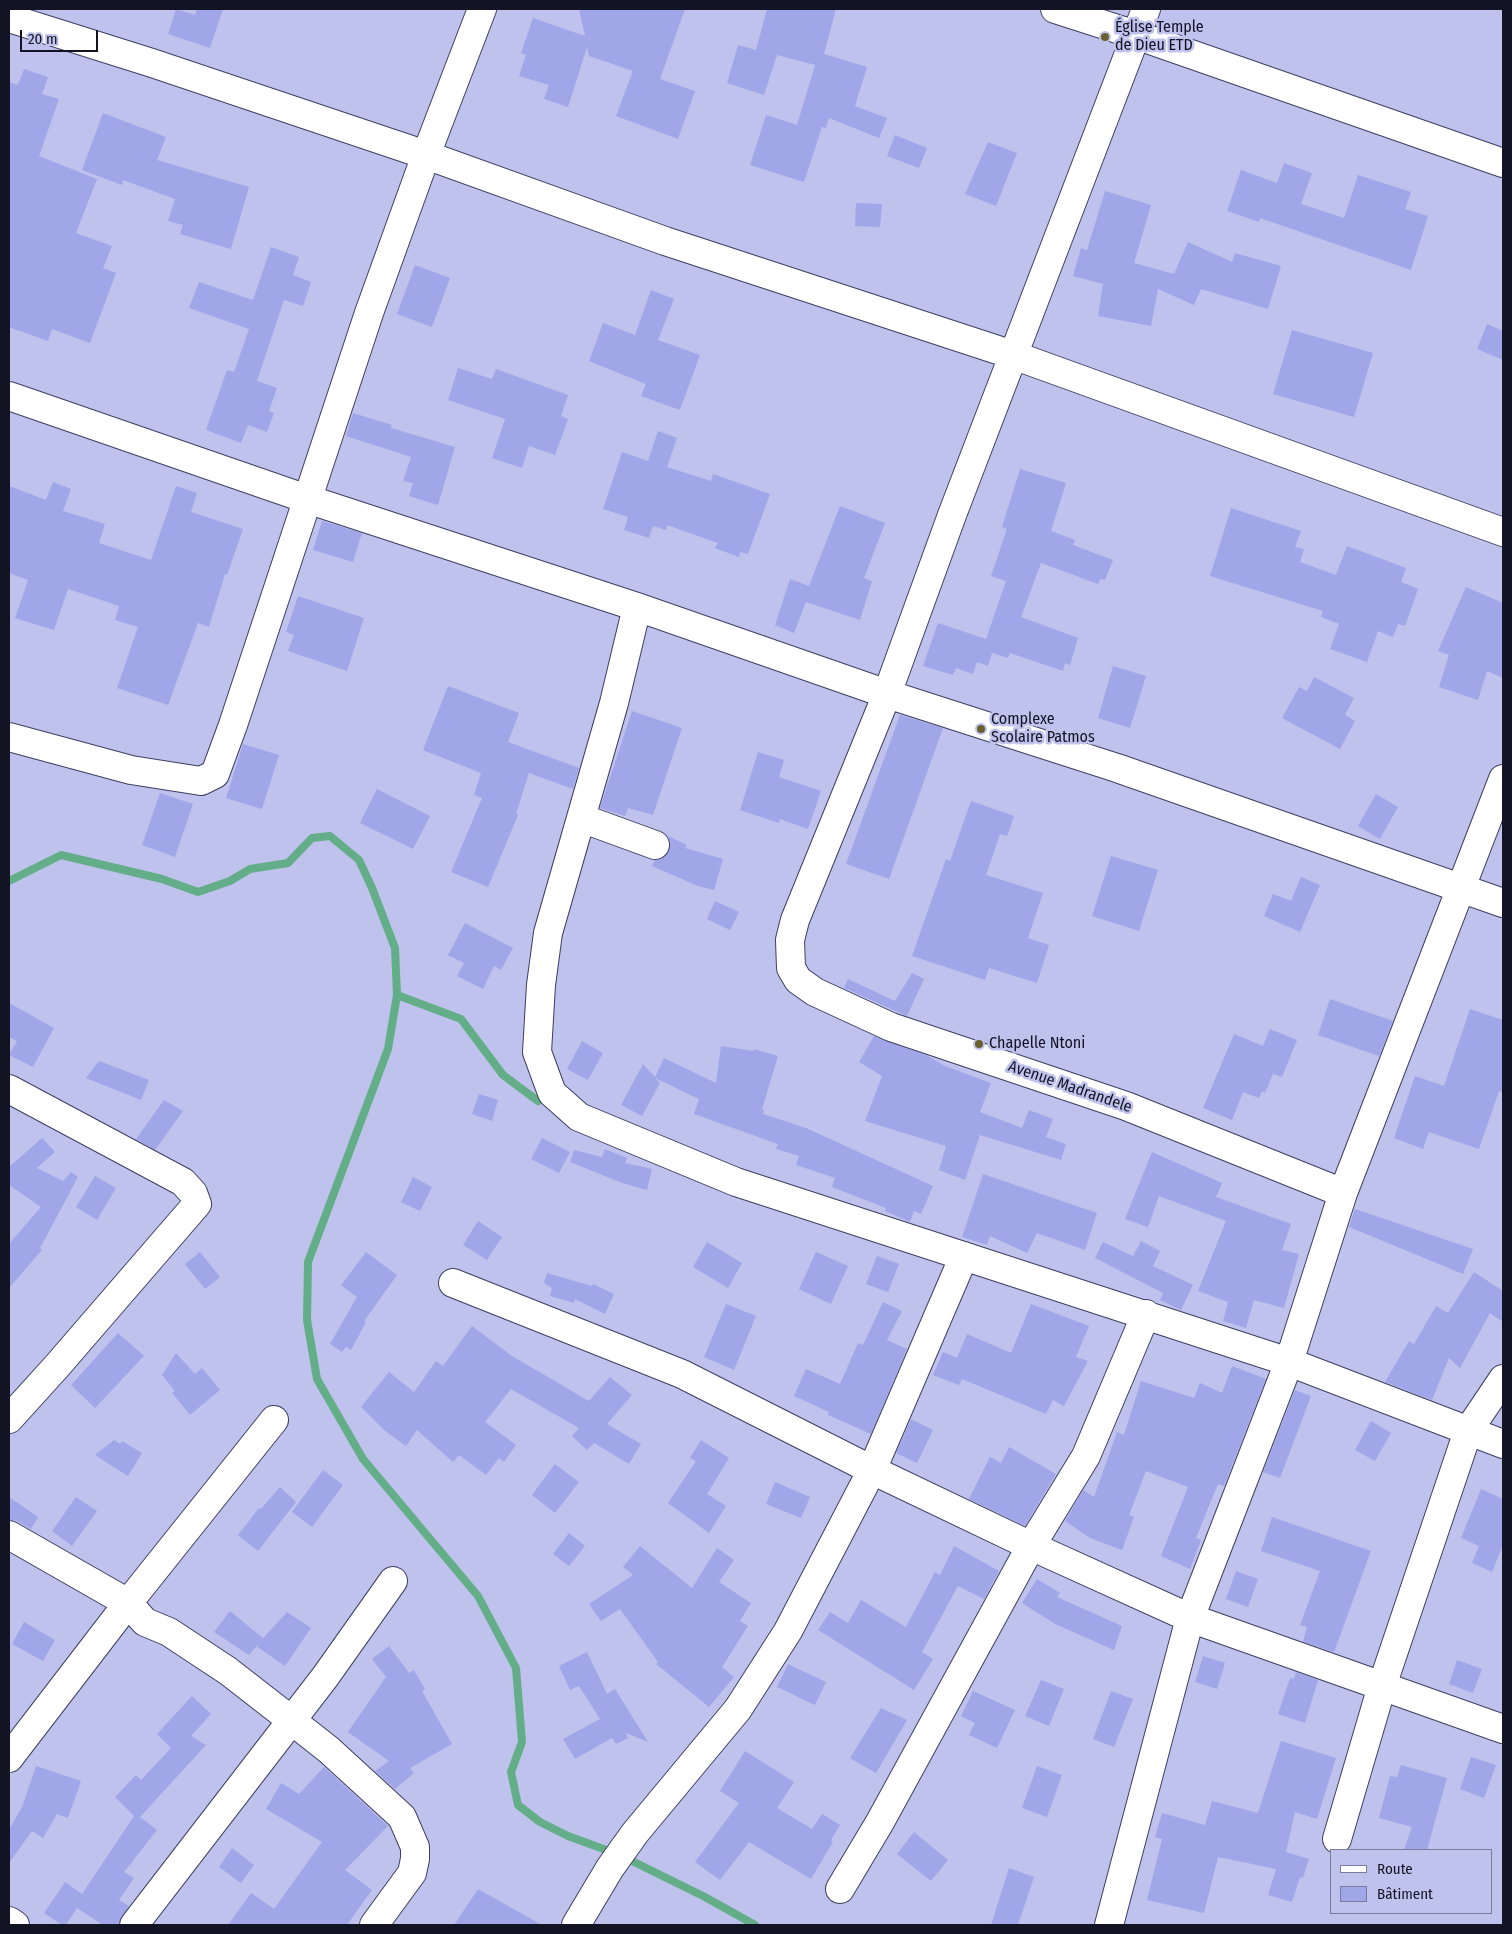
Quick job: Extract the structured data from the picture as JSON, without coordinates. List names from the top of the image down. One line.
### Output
{"streets":{"street":["Avenue Madrandele"]},"places":["Église Temple de Dieu ETD","Complexe Scolaire Patmos","Chapelle Ntoni"],"legend":["Route","Bâtiment"],"scale_bar":"20 m"}
